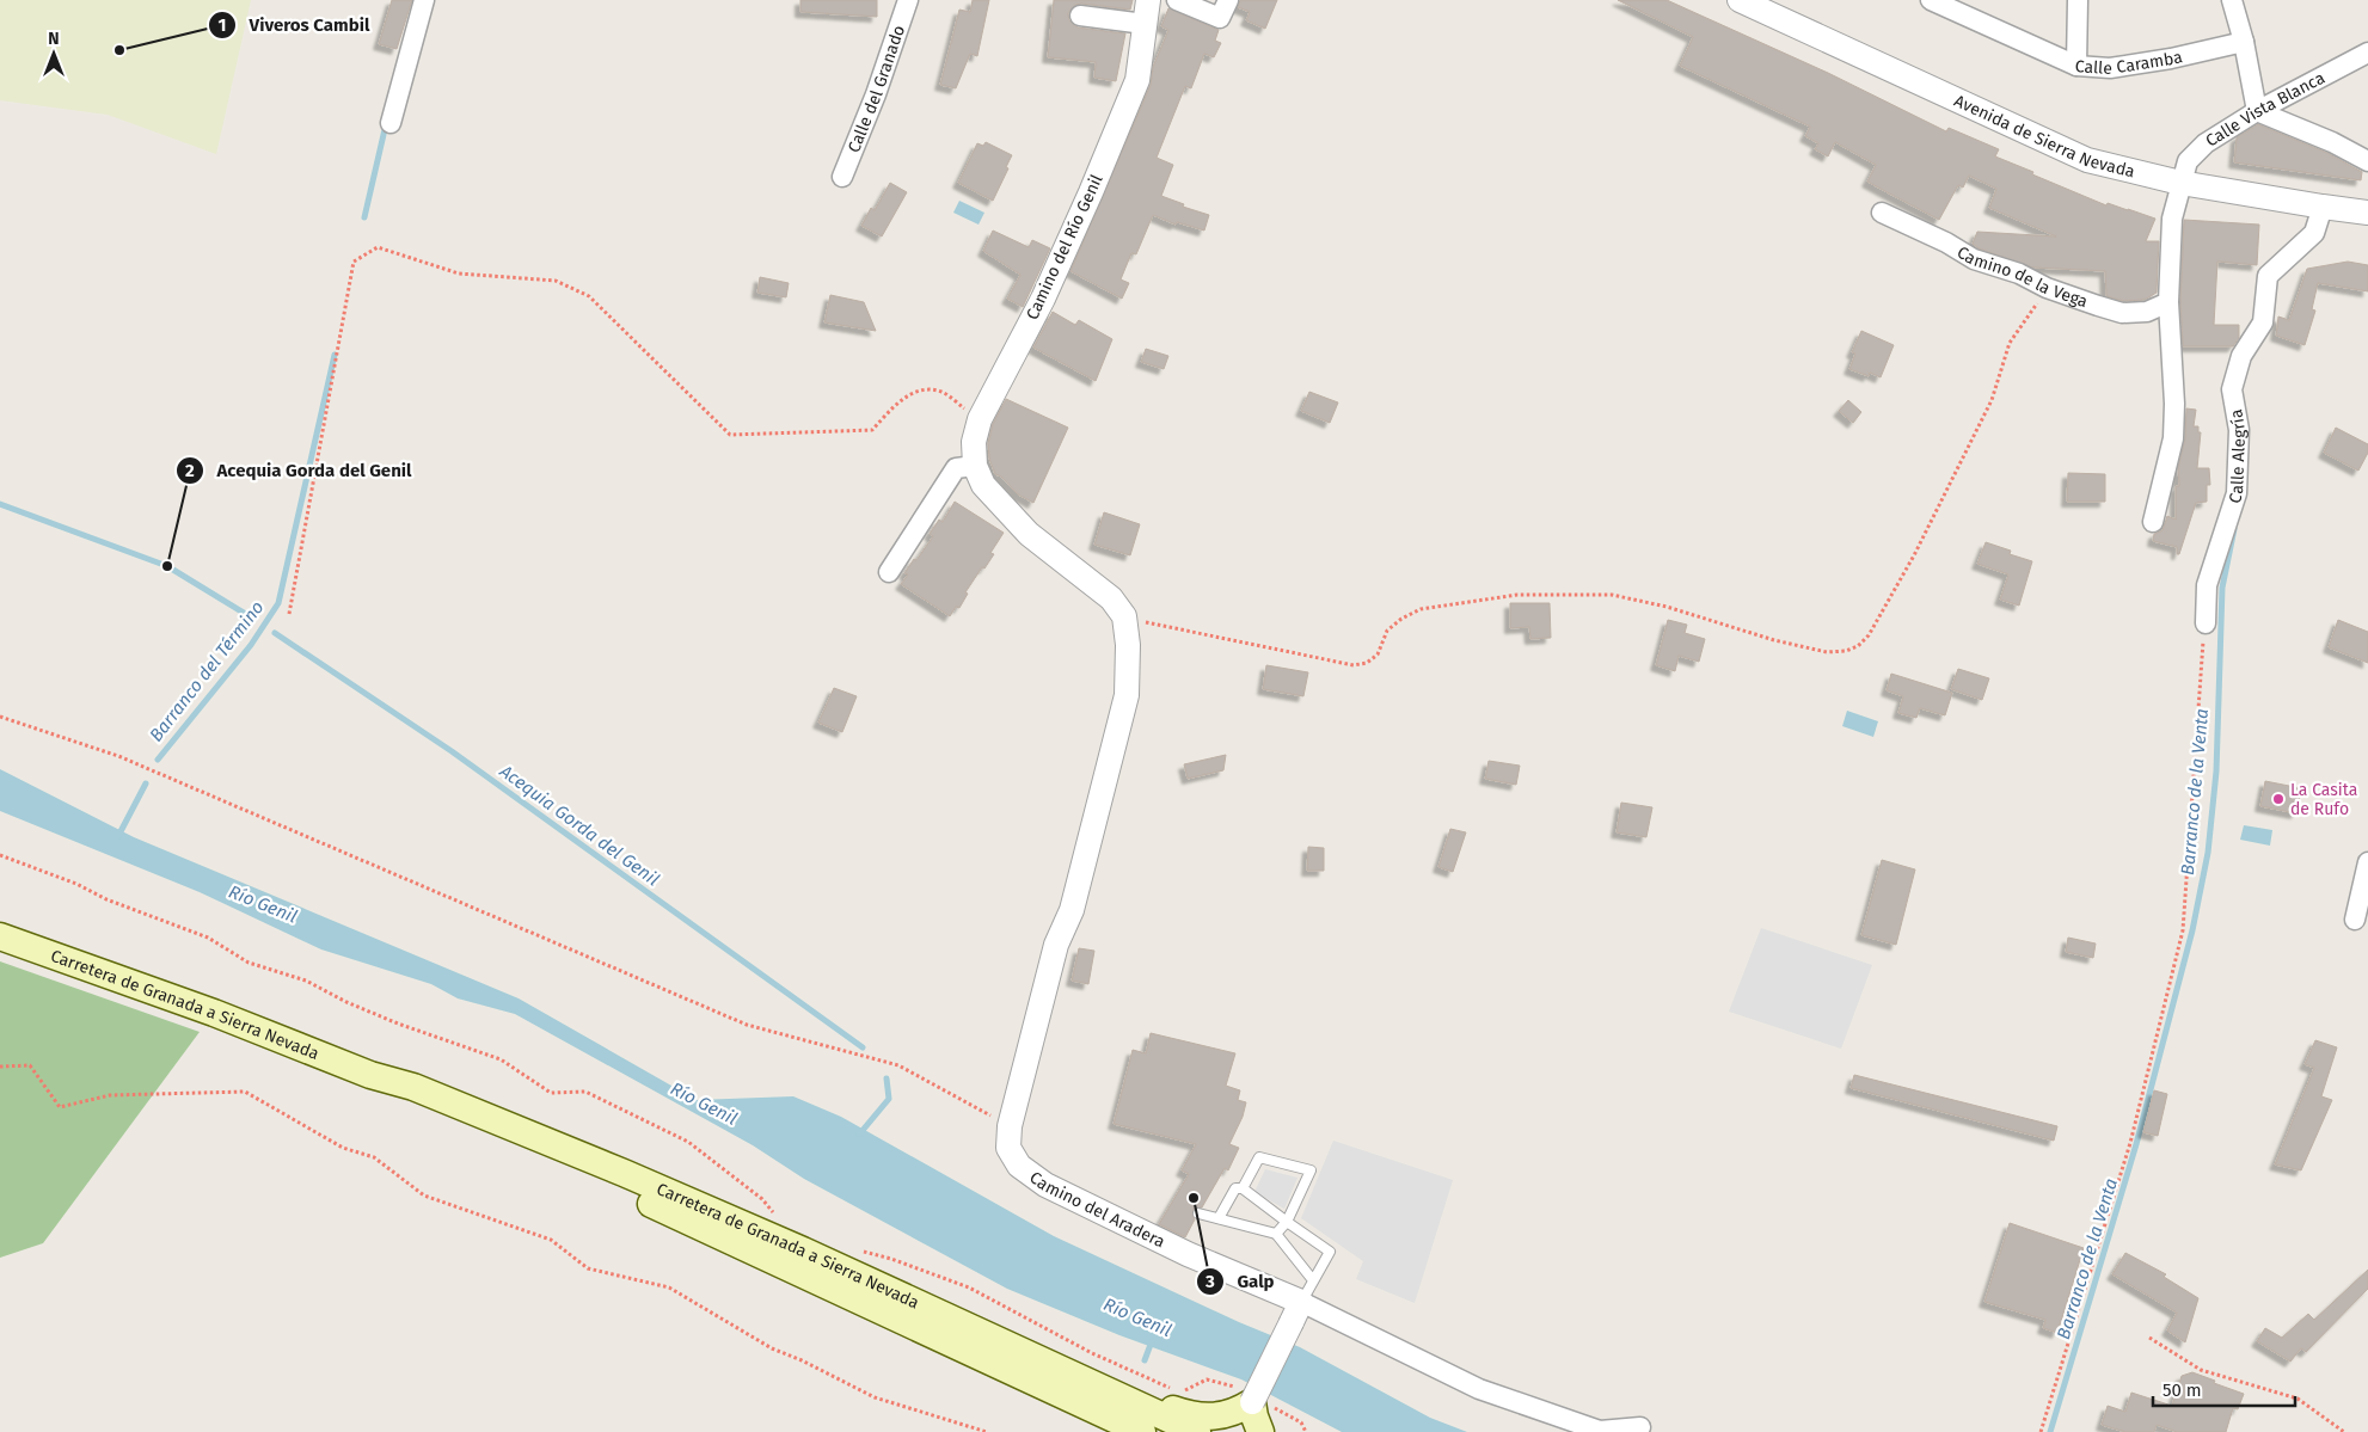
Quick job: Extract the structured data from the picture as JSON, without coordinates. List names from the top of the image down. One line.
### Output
{"streets":{"main road":["Carretera de Granada a Sierra Nevada"],"street":["Calle Caramba","Calle del Granado","Calle Vista Blanca","Avenida de Sierra Nevada","Camino del Río Genil","Camino de la Vega","Calle Alegría","Camino del Aradera"]},"crossings":[["Calle Vista Blanca","Avenida de Sierra Nevada"],["Avenida de Sierra Nevada","Calle Alegría"]],"water":["Barranco del Término","Barranco de la Venta","Acequia Gorda del Genil","Río Genil"],"places":["Viveros Cambil","Acequia Gorda del Genil","La Casita de Rufo","Galp"],"scale_bar":"50 m","north":"top"}
